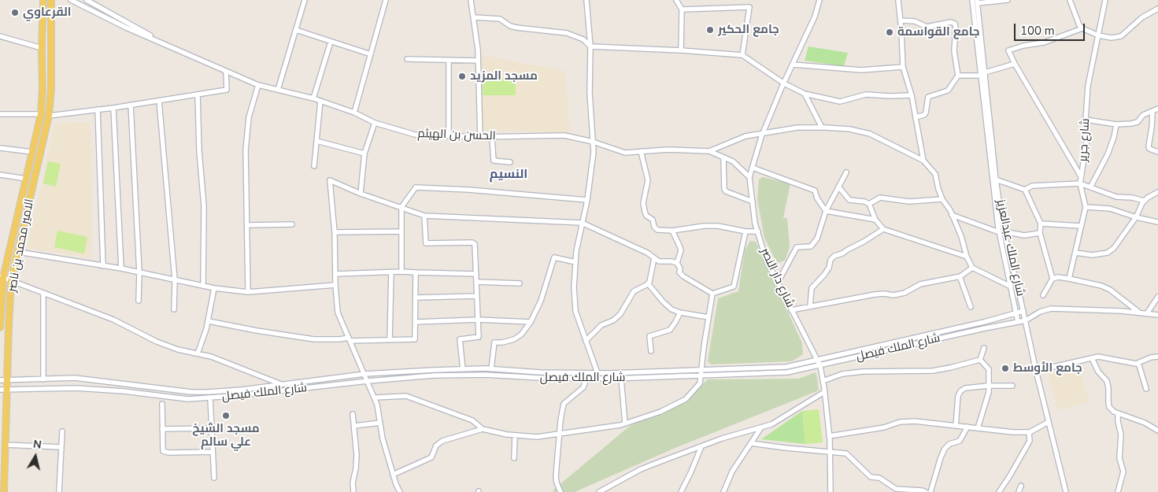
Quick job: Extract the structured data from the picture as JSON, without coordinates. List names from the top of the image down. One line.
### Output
{"streets":{"main road":["الامير محمد بن ناصر"],"street":["الحسن بن الهيثم","شارع جرير","شارع الملك عبدالعزيز","شارع دار النصر","شارع الملك فيصل"]},"crossings":[["الحسن بن الهيثم","شارع دار النصر"],["الامير محمد بن ناصر","شارع الملك فيصل"],["شارع الملك عبدالعزيز","شارع الملك فيصل"],["شارع دار النصر","شارع الملك فيصل"]],"districts":["النسيم"],"places":["القرعاوي","جامع الحكير","جامع القواسمة","مسجد المزيد","جامع الأوسط","مسجد الشيخ علي سالم"],"scale_bar":"100 m","north":"top"}
